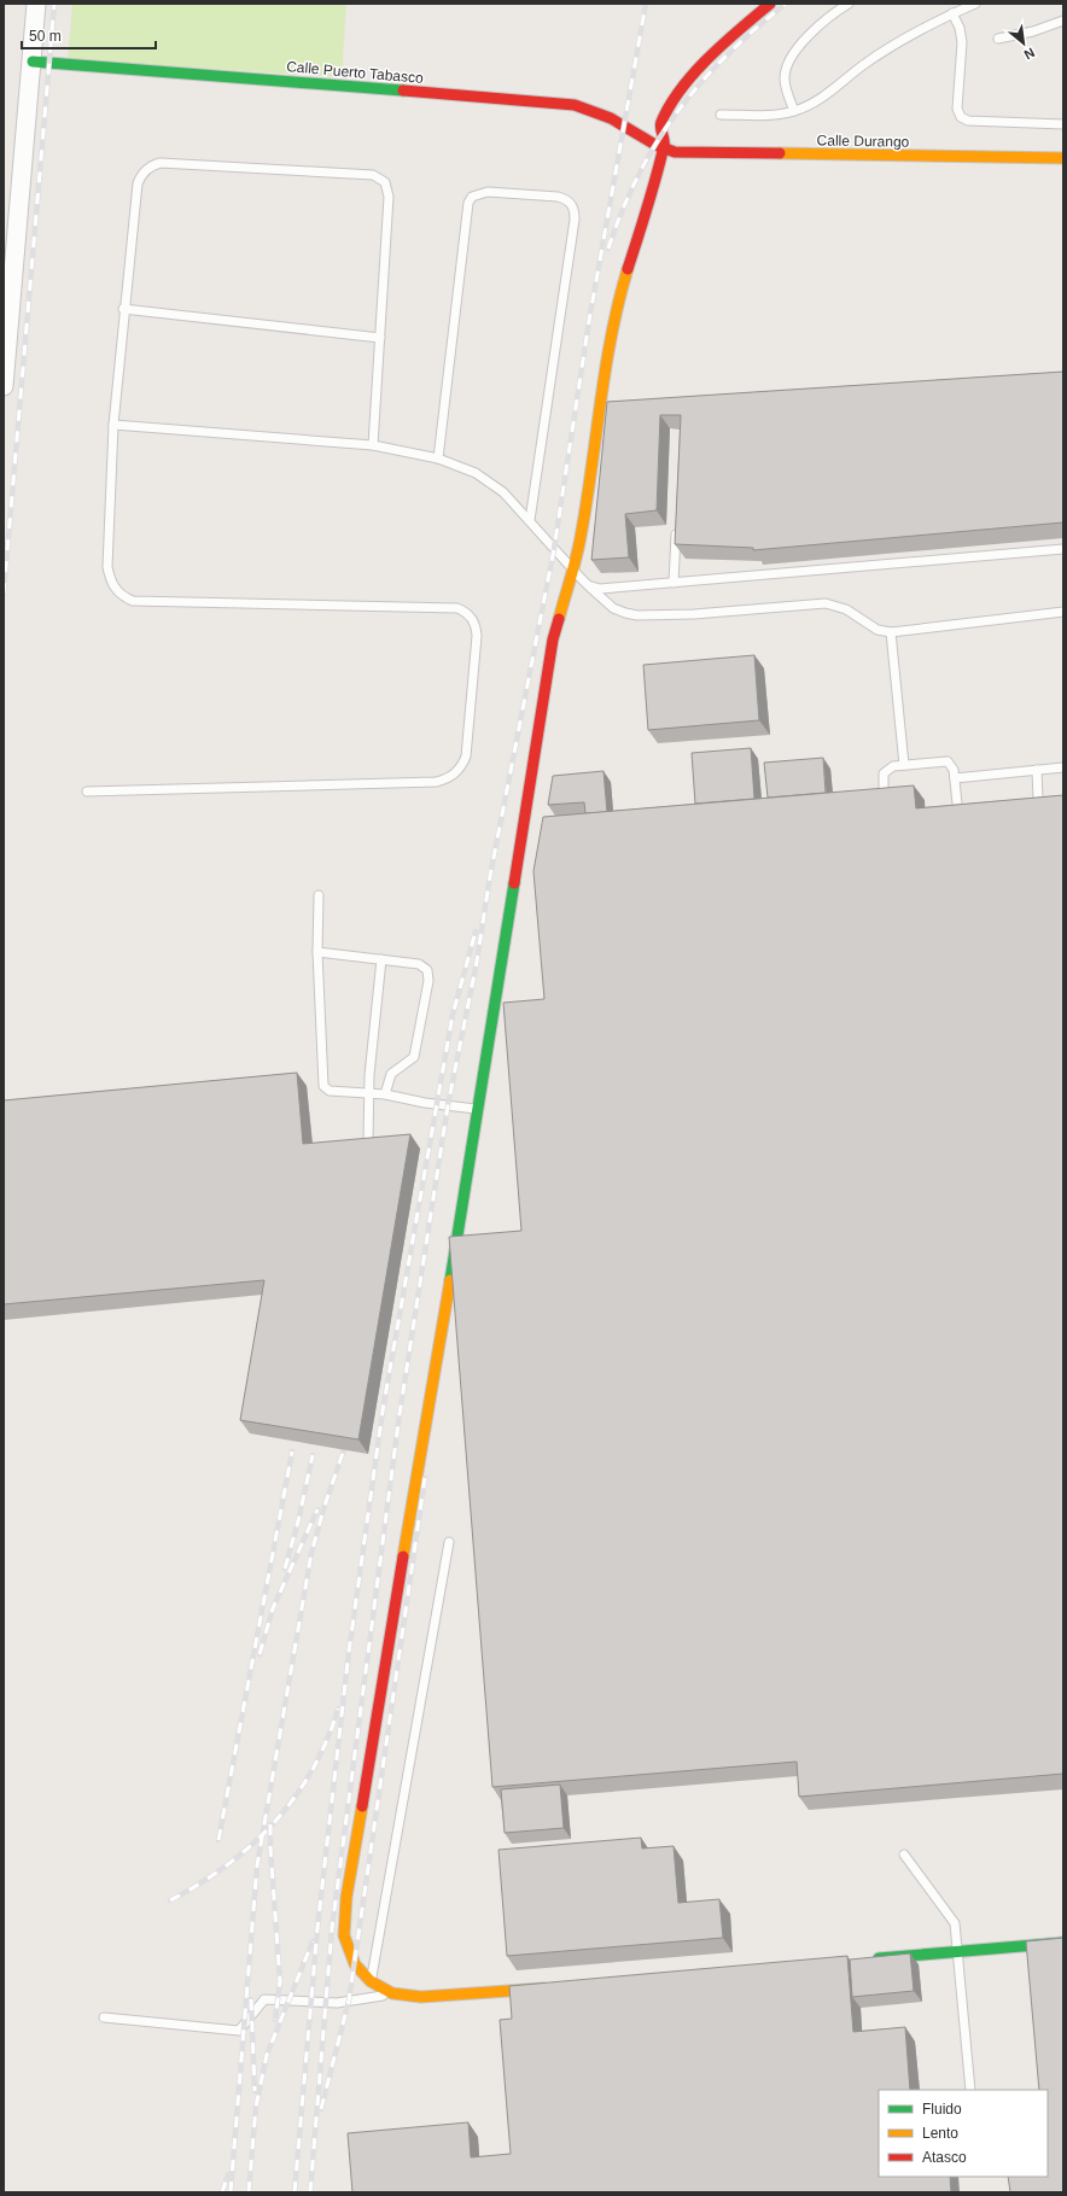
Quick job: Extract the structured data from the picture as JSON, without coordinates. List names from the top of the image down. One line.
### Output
{"streets":{"street":["Calle Puerto Tabasco","Calle Durango"]},"crossings":[["Calle Puerto Tabasco","Calle Durango"]],"legend":["Fluido","Lento","Atasco"],"scale_bar":"50 m","north":"bottom right"}
